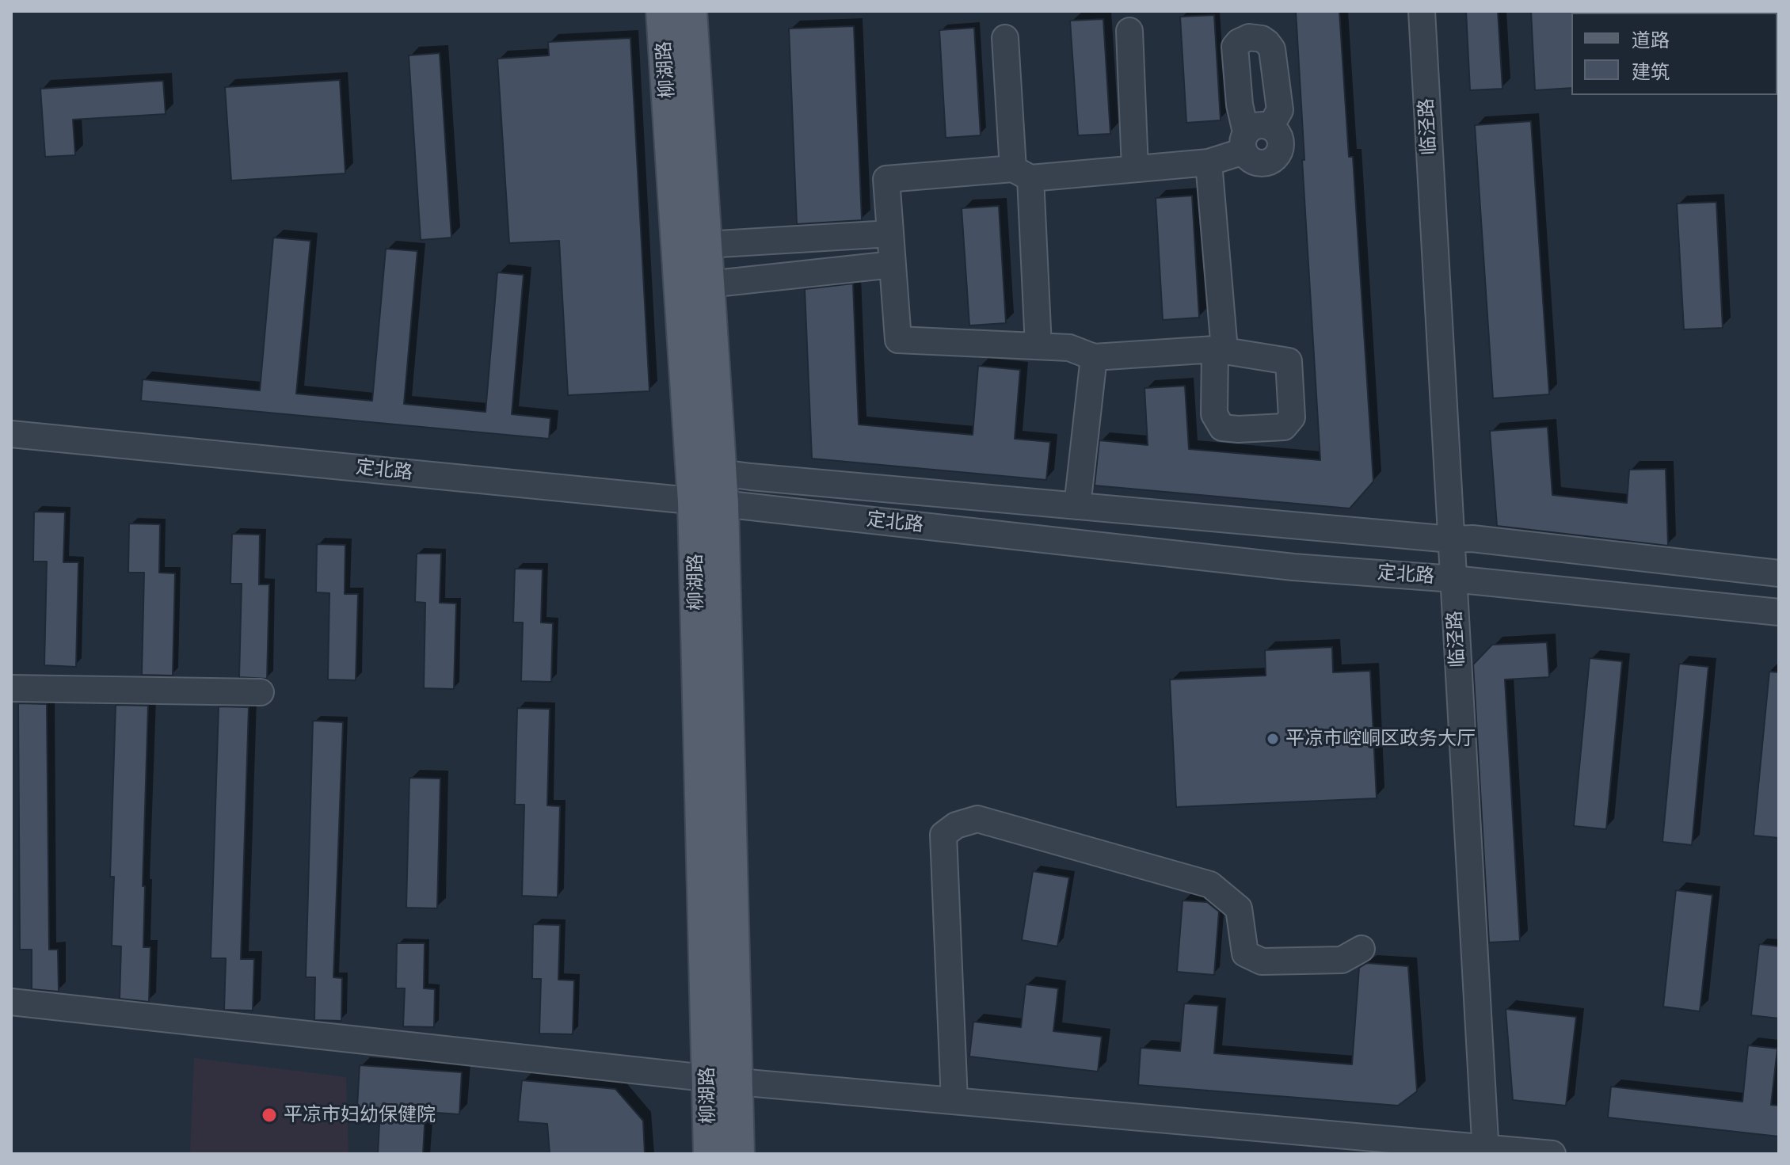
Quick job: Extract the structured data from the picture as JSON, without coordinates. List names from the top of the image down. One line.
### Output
{"streets":{"main road":["柳湖路"],"street":["临泾路","定北路"]},"crossings":[["柳湖路","定北路"],["临泾路","定北路"]],"places":["平凉市崆峒区政务大厅","平凉市妇幼保健院"],"legend":["道路","建筑"]}
